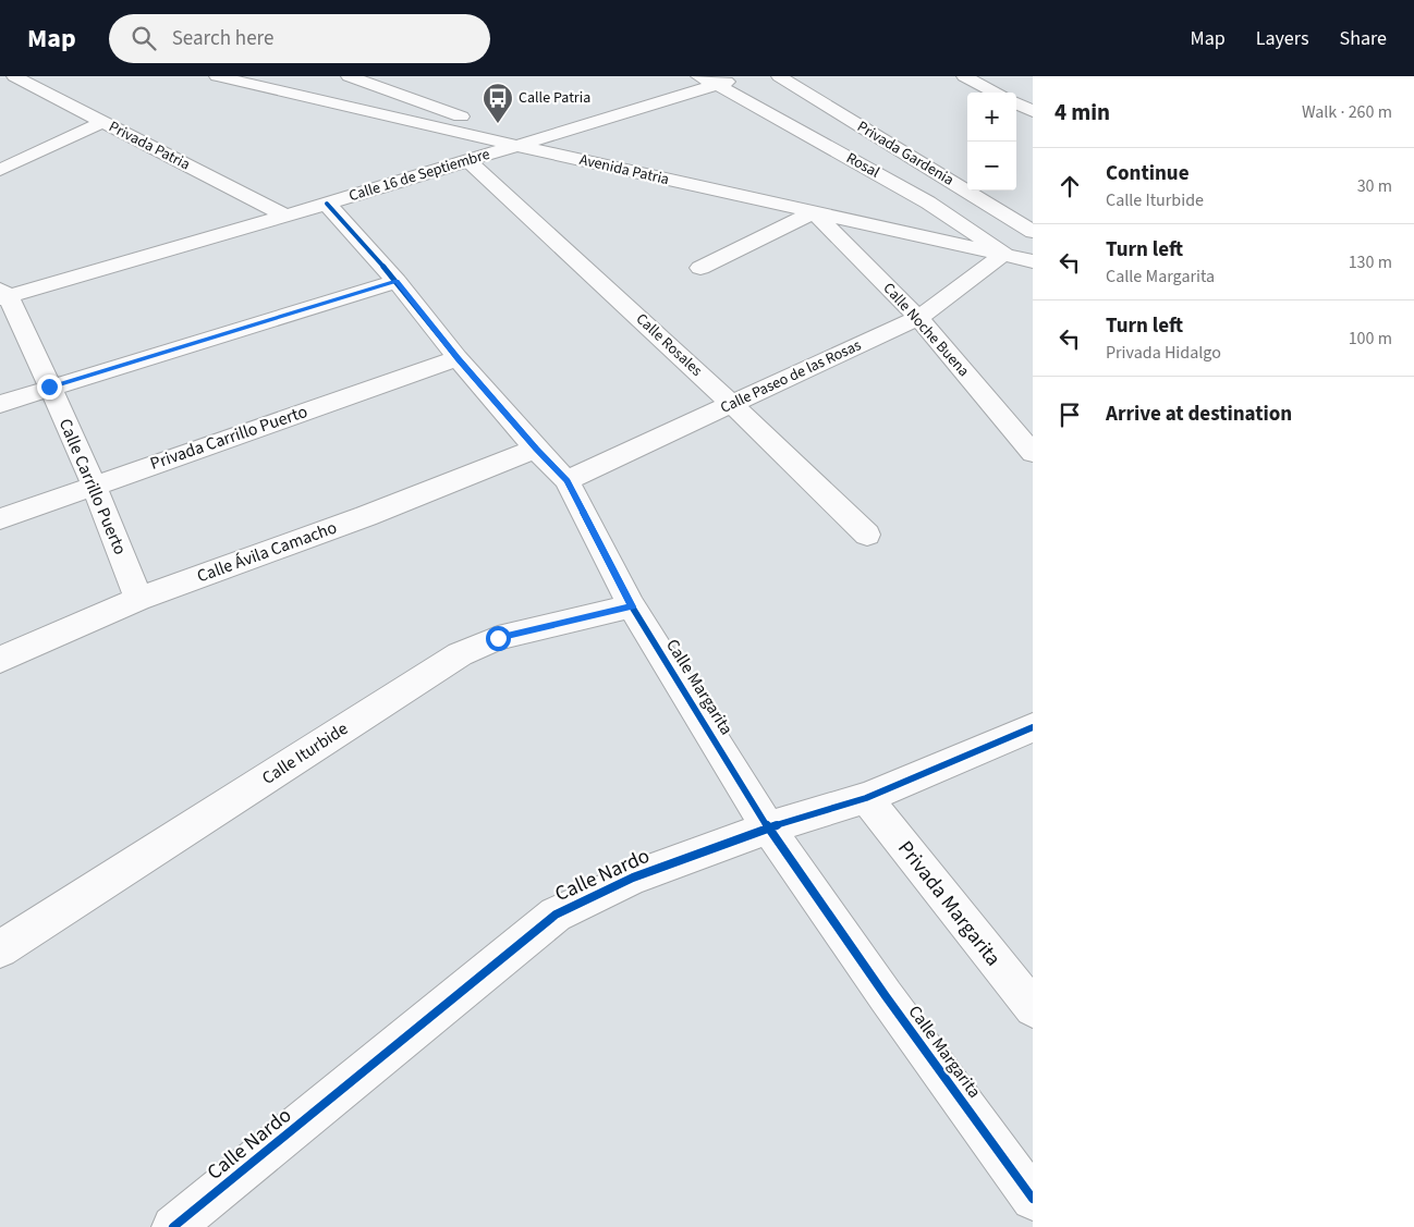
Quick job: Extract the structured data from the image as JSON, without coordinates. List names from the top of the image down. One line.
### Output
{"streets":{"street":["Privada Patria","Privada Gardenia","Rosal","Avenida Patria","Calle 16 de Septiembre","Calle Noche Buena","Calle Rosales","Calle Paseo de las Rosas","Privada Carrillo Puerto","Calle Carrillo Puerto","Calle Ávila Camacho","Calle Margarita","Calle Iturbide","Calle Nardo","Privada Margarita"]},"crossings":[["Privada Patria","Calle 16 de Septiembre"],["Rosal","Avenida Patria"],["Rosal","Calle 16 de Septiembre"],["Rosal","Calle Paseo de las Rosas"],["Avenida Patria","Calle 16 de Septiembre"],["Avenida Patria","Calle Noche Buena"],["Avenida Patria","Calle Paseo de las Rosas"],["Calle 16 de Septiembre","Calle Rosales"],["Calle 16 de Septiembre","Calle Carrillo Puerto"],["Calle 16 de Septiembre","Calle Margarita"],["Calle Noche Buena","Calle Paseo de las Rosas"],["Calle Rosales","Calle Paseo de las Rosas"],["Calle Paseo de las Rosas","Calle Margarita"],["Privada Carrillo Puerto","Calle Carrillo Puerto"],["Privada Carrillo Puerto","Calle Margarita"],["Calle Carrillo Puerto","Calle Ávila Camacho"],["Calle Ávila Camacho","Calle Margarita"],["Calle Margarita","Calle Iturbide"],["Calle Margarita","Calle Nardo"],["Calle Nardo","Privada Margarita"]],"places":{"bus stop":["Calle Patria"]},"page":{"header":"Map","search":"Search here","nav":["Map","Layers","Share"],"heading":["4 min","Walk · 260 m"],"map_buttons":["+","−"],"list":[["Continue","Calle Iturbide","30 m"],["Turn left","Calle Margarita","130 m"],["Turn left","Privada Hidalgo","100 m"],"Arrive at destination"]}}
